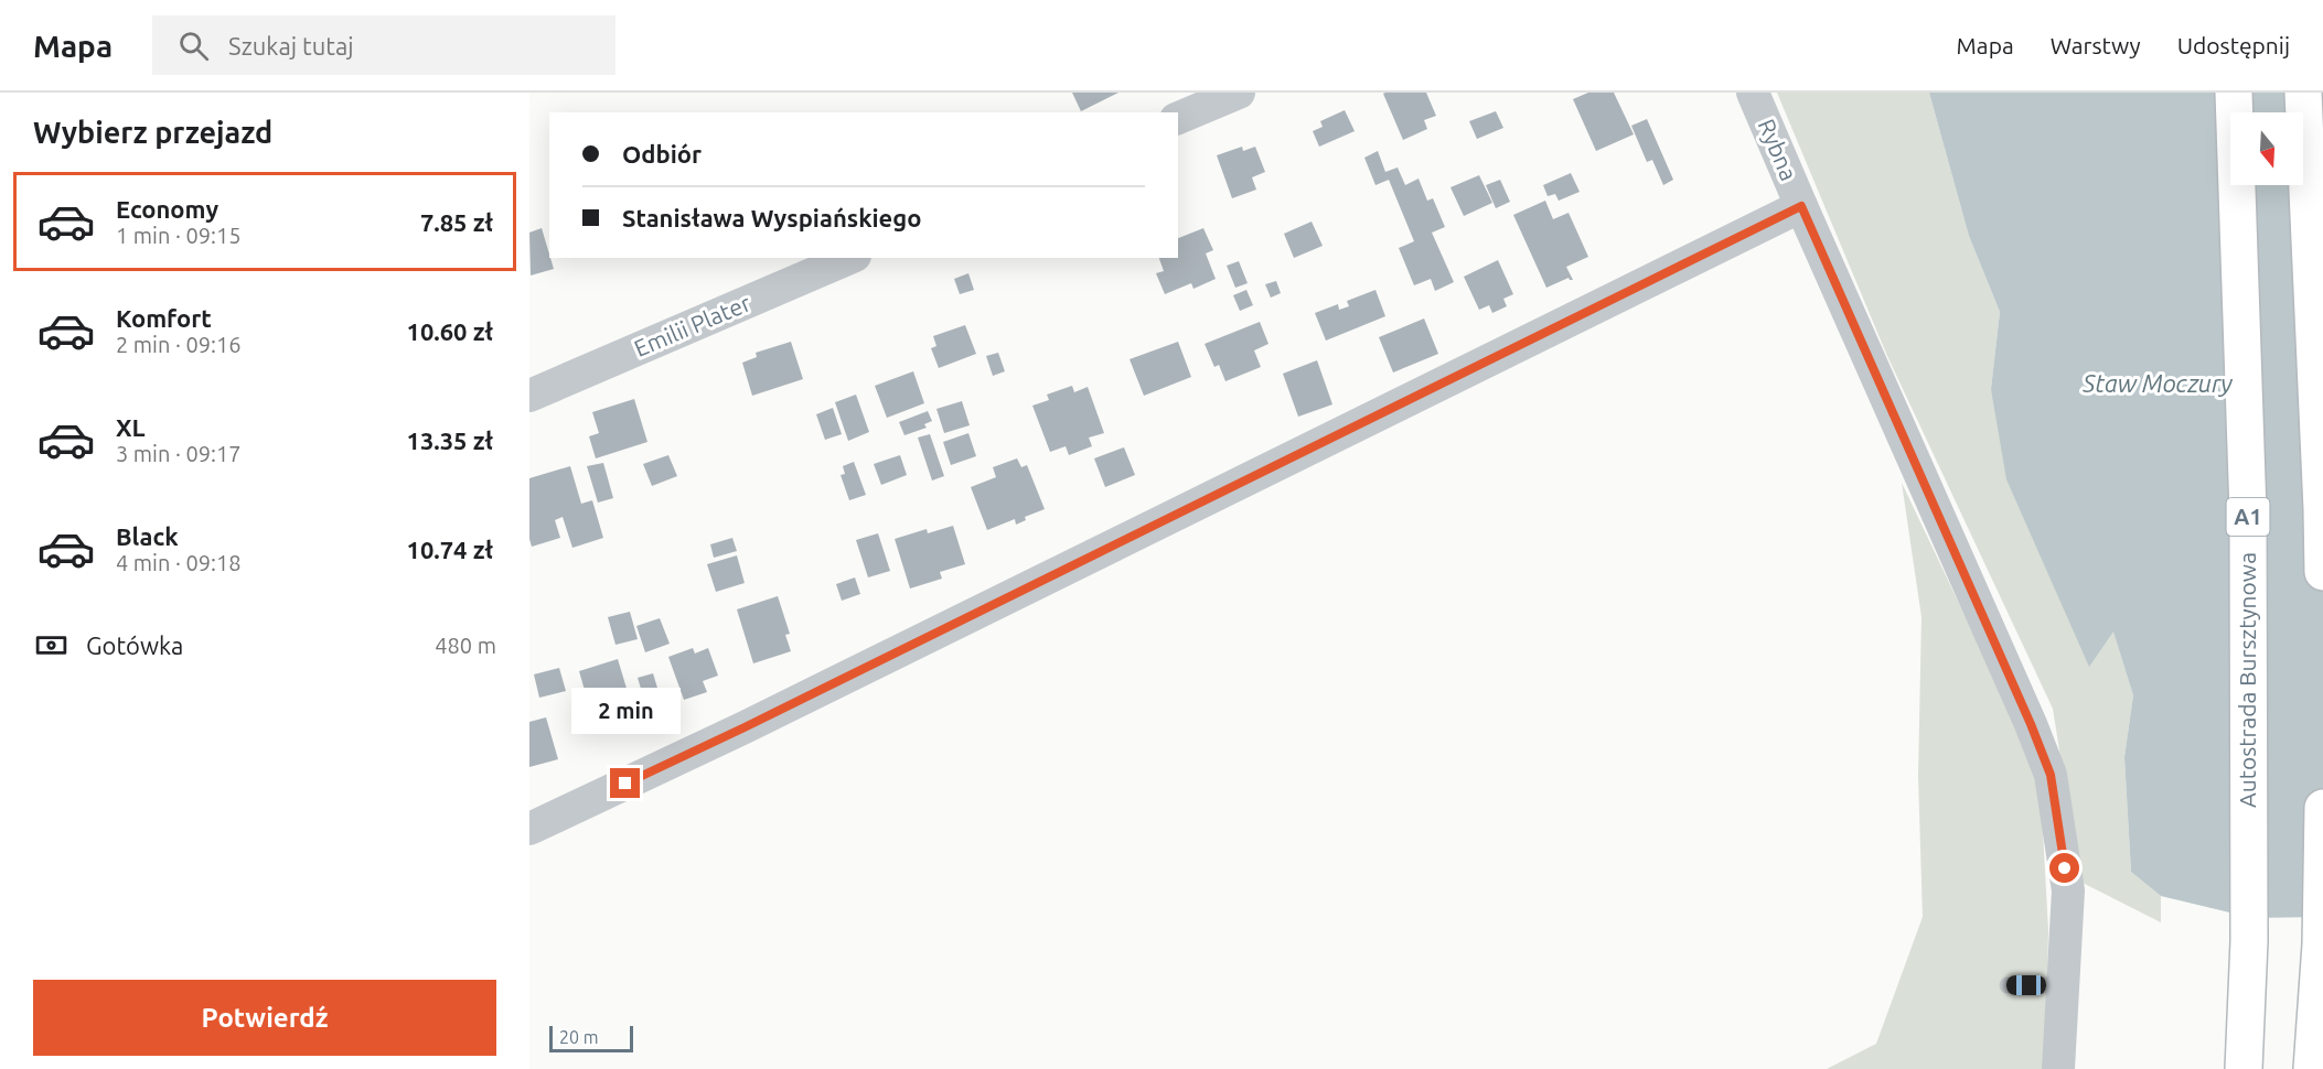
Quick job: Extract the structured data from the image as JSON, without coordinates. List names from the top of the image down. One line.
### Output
{"streets":{"highway":["A1","Autostrada Bursztynowa"],"street":["Rybna","Emilii Plater"]},"water":["Staw Moczury"],"scale_bar":"20 m","north":"bottom","page":{"header":"Mapa","search":"Szukaj tutaj","nav":["Mapa","Warstwy","Udostępnij"],"heading":"Wybierz przejazd","banner":["Odbiór","Stanisława Wyspiańskiego"],"list":[{"name":"Economy","note":"1 min · 09:15","value":"7.85 zł"},{"name":"Komfort","note":"2 min · 09:16","value":"10.60 zł"},{"name":"XL","note":"3 min · 09:17","value":"13.35 zł"},{"name":"Black","note":"4 min · 09:18","value":"10.74 zł"}],"pay":["Gotówka","480 m"],"bubble":"2 min","buttons":"Potwierdź","scale":"20 m"}}
